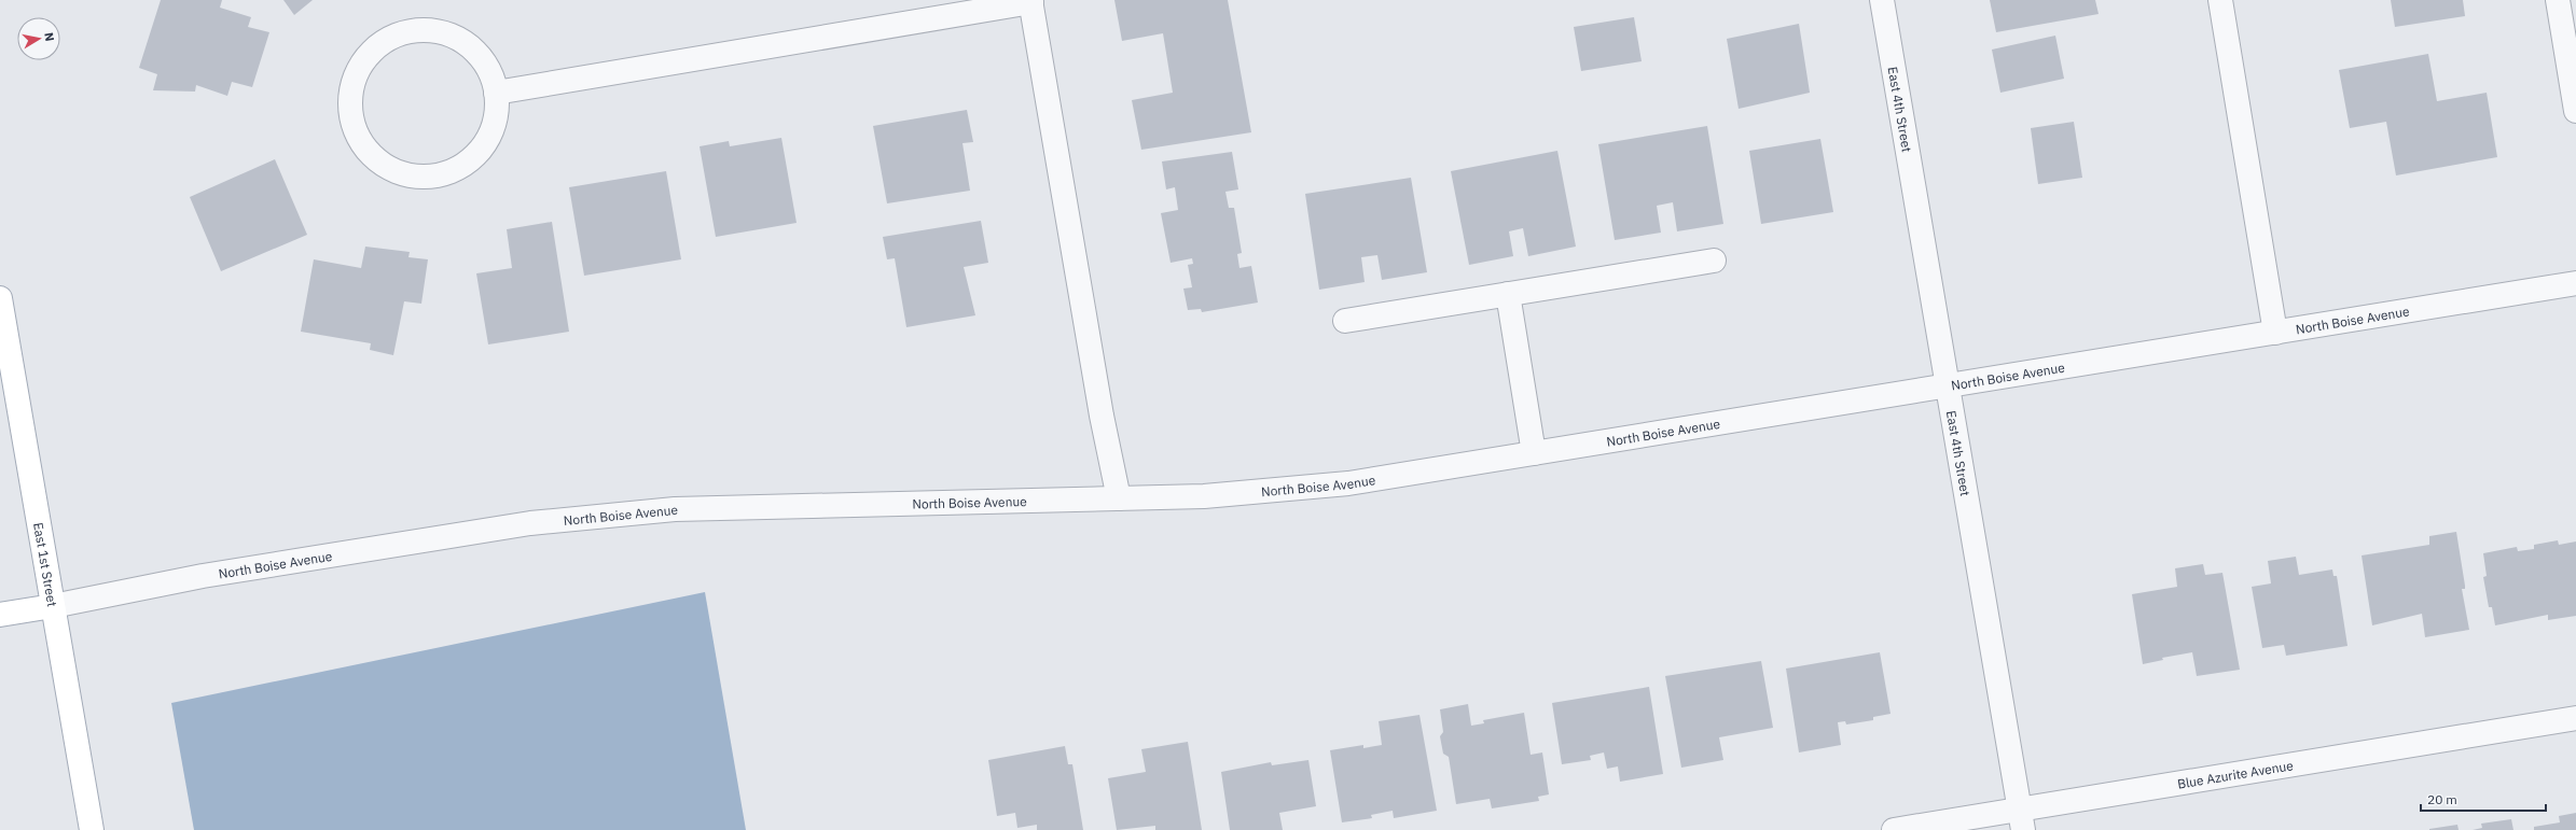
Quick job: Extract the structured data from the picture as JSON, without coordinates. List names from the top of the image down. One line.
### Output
{"streets":{"main road":["East 1st Street"],"street":["East 4th Street","North Boise Avenue","Blue Azurite Avenue"]},"crossings":[["East 4th Street","North Boise Avenue"],["East 4th Street","Blue Azurite Avenue"],["North Boise Avenue","East 1st Street"]],"scale_bar":"20 m","north":"right"}
